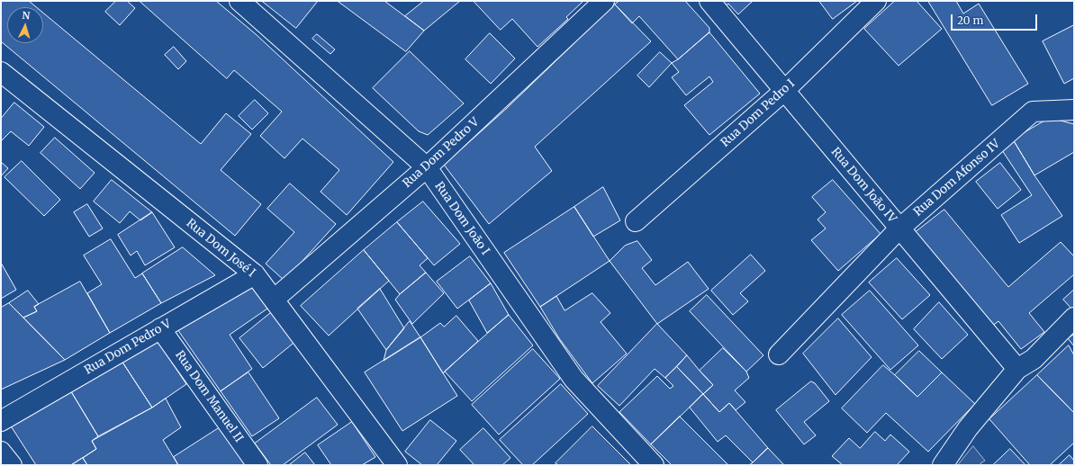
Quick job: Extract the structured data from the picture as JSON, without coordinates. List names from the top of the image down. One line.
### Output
{"streets":{"street":["Rua Dom Pedro I","Rua Dom Pedro V","Rua Dom Afonso IV","Rua Dom João IV","Rua Dom João I","Rua Dom José I","Rua Dom Manuel II"]},"crossings":[["Rua Dom Pedro I","Rua Dom João IV"],["Rua Dom Pedro V","Rua Dom João I"],["Rua Dom Pedro V","Rua Dom José I"],["Rua Dom Pedro V","Rua Dom Manuel II"],["Rua Dom Afonso IV","Rua Dom João IV"]],"scale_bar":"20 m","north":"top"}
